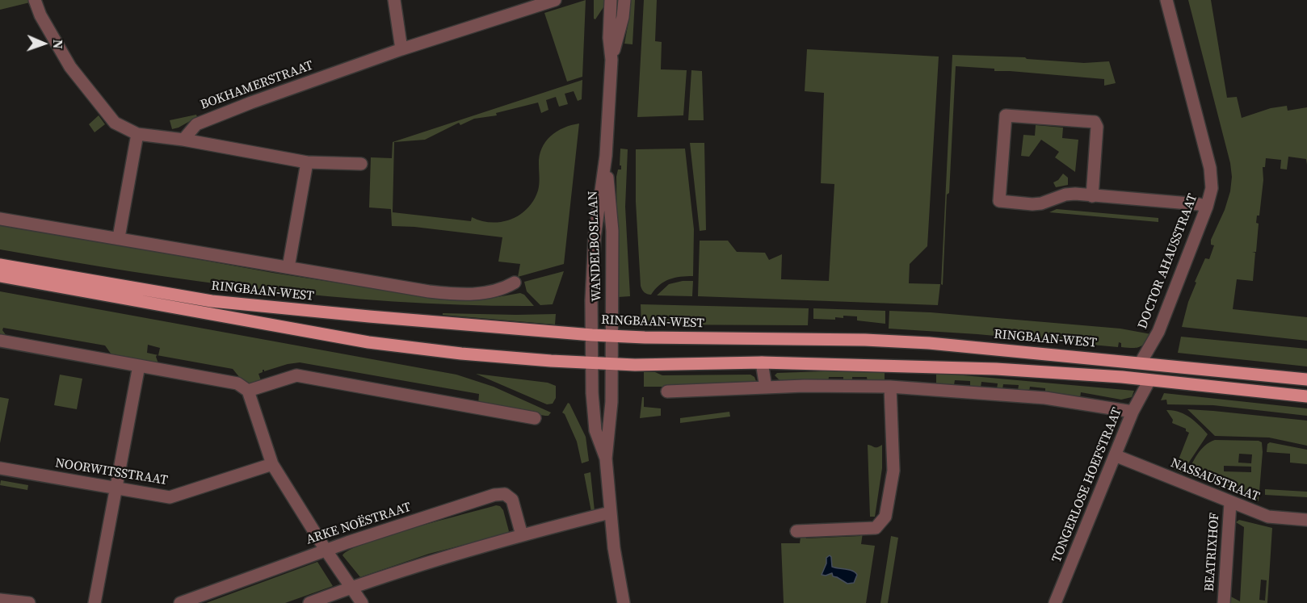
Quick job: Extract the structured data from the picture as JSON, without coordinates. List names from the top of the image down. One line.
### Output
{"streets":{"main road":["RINGBAAN-WEST"],"street":["BOKHAMERSTRAAT","WANDELBOSLAAN","DOCTOR AHAUSSTRAAT","NOORWITSSTRAAT","NASSAUSTRAAT","TONGERLOSE HOEFSTRAAT","ARKE NOËSTRAAT","BEATRIXHOF"]},"crossings":[["WANDELBOSLAAN","RINGBAAN-WEST"],["DOCTOR AHAUSSTRAAT","RINGBAAN-WEST"],["NASSAUSTRAAT","TONGERLOSE HOEFSTRAAT"],["NASSAUSTRAAT","BEATRIXHOF"]],"north":"right"}
